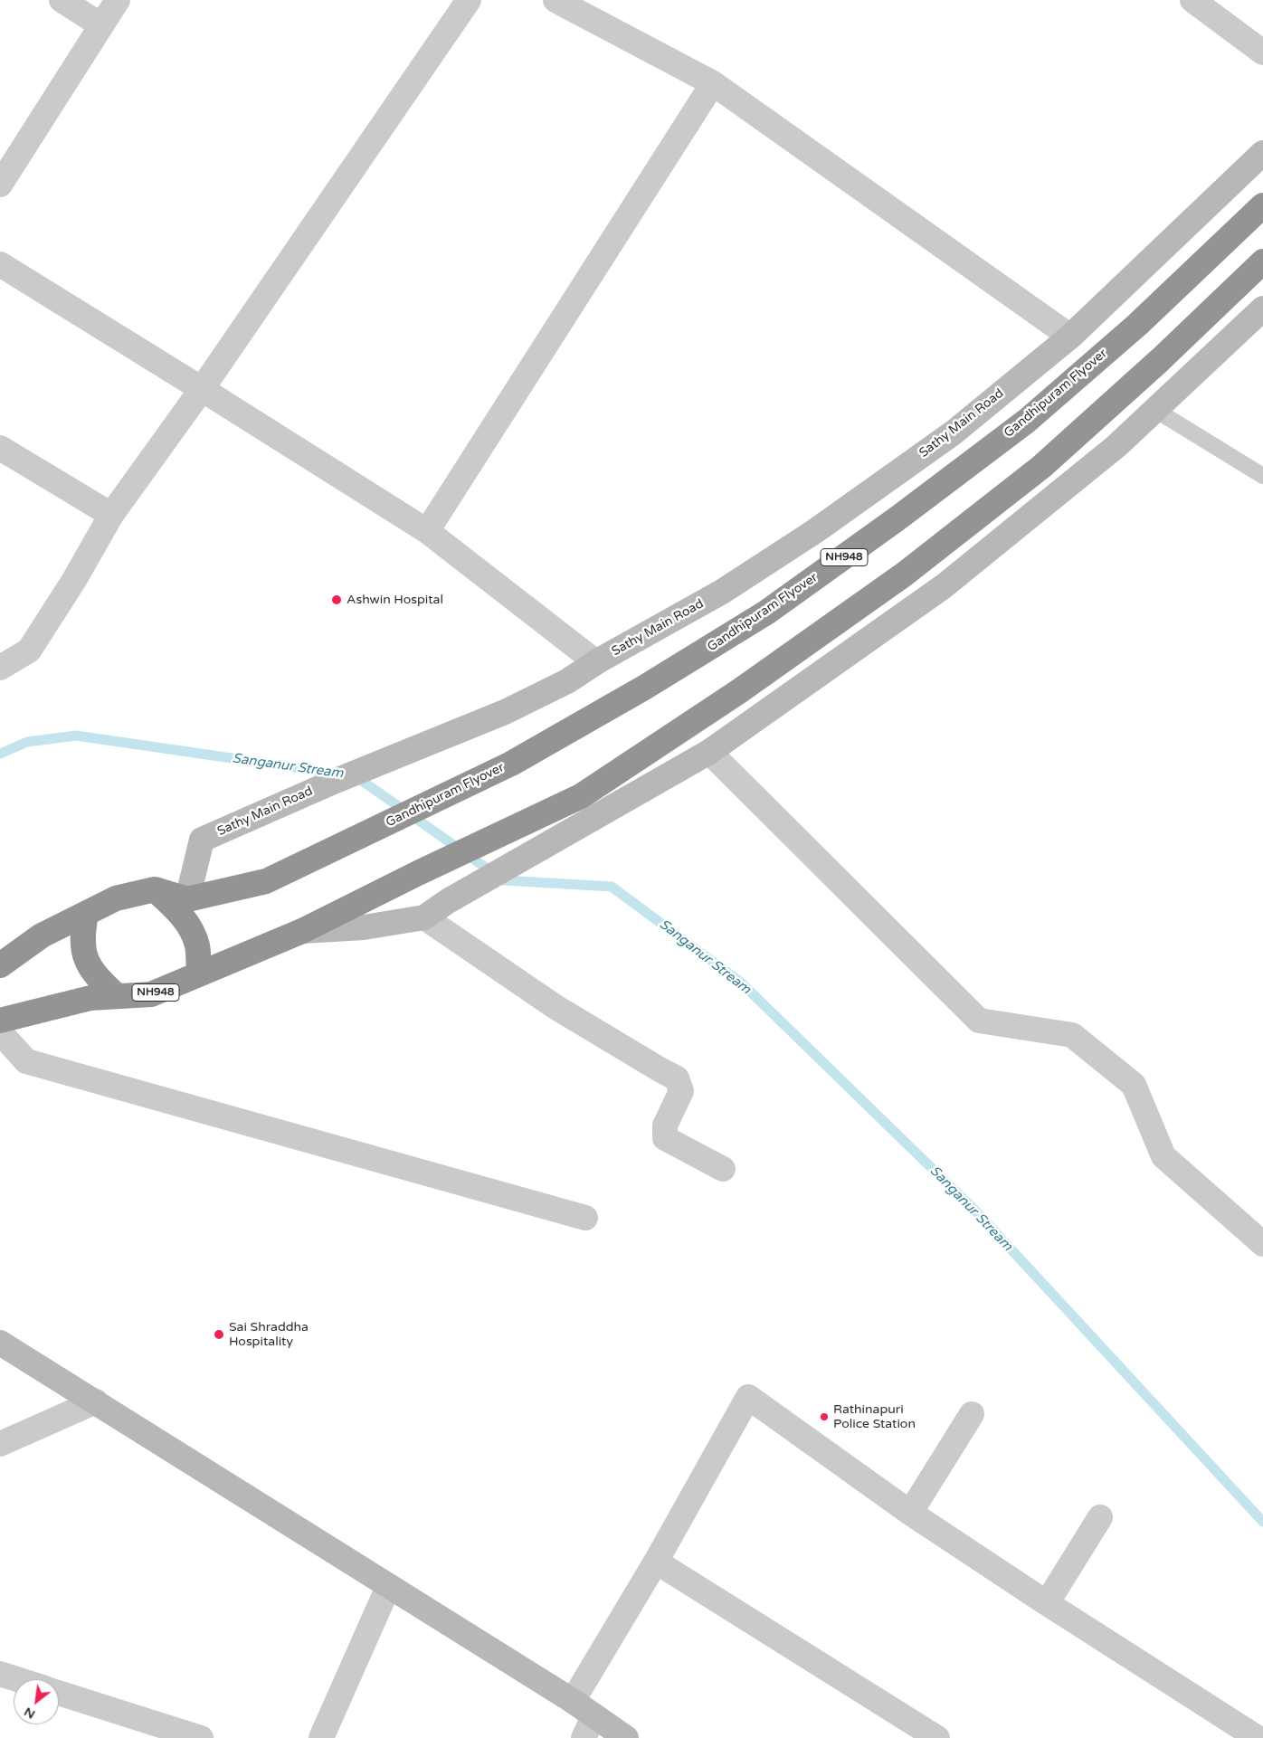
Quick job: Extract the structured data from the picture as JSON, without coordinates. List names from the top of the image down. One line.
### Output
{"streets":{"highway":["Gandhipuram Flyover","NH948"],"street":["Sathy Main Road"]},"crossings":[["Gandhipuram Flyover","Sathy Main Road"]],"water":["Sanganur Stream"],"places":["Ashwin Hospital","Sai Shraddha Hospitality","Rathinapuri Police Station"],"north":"bottom left"}
